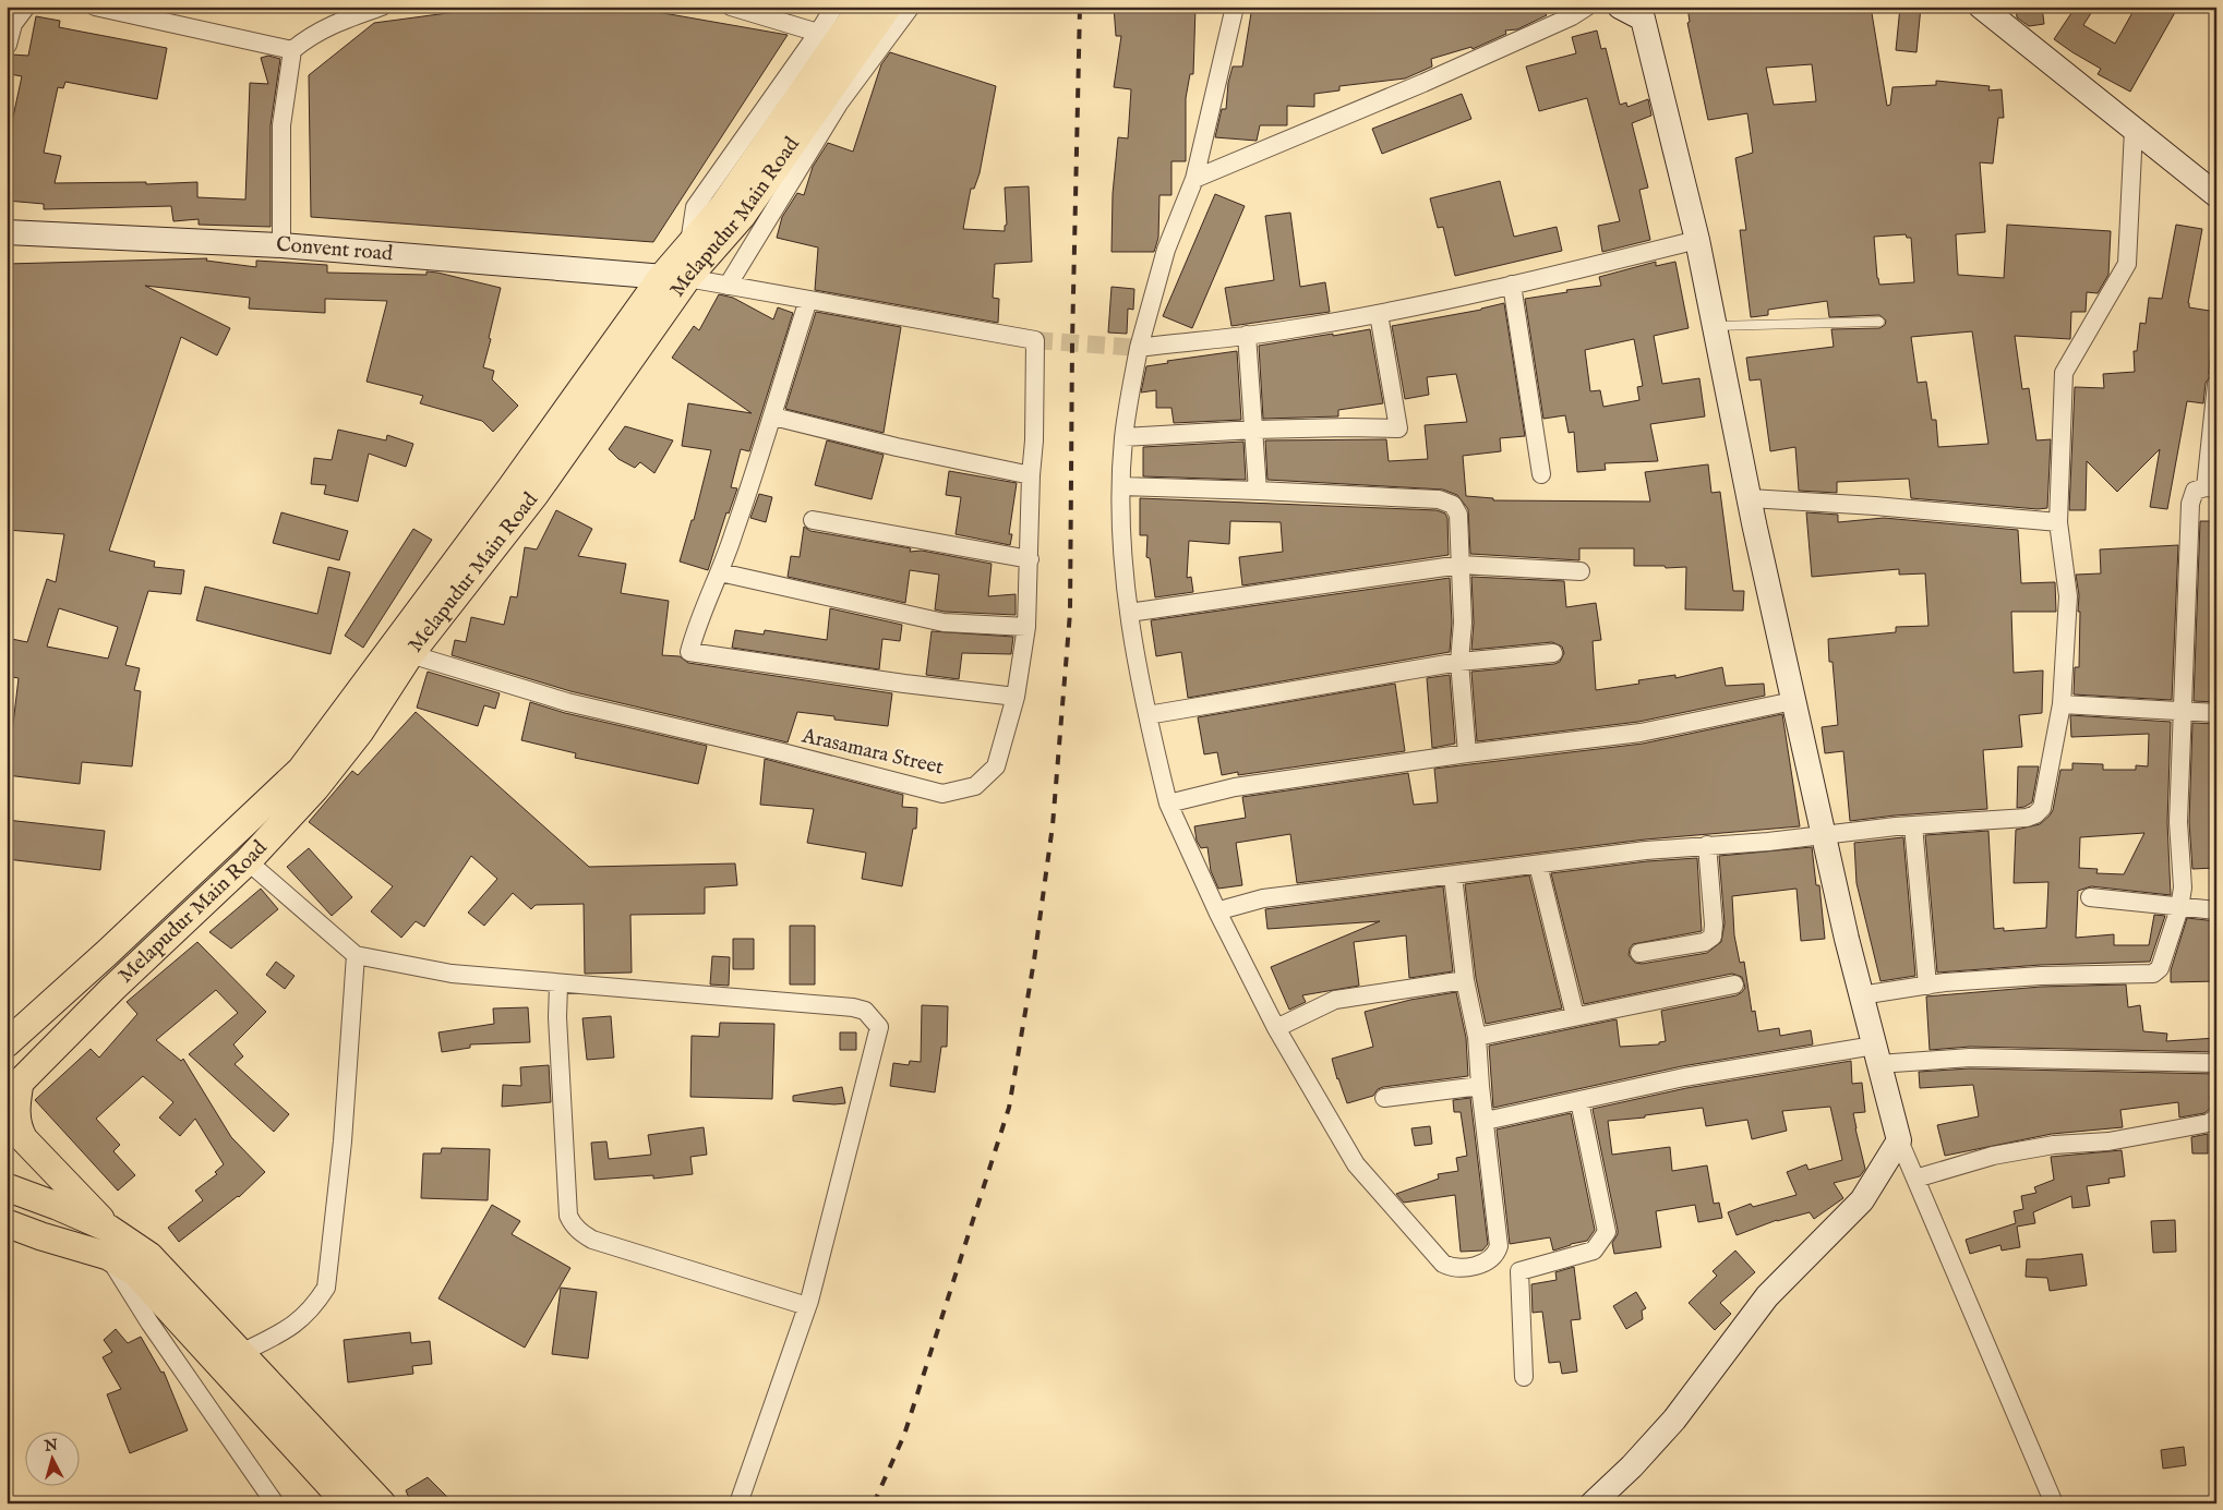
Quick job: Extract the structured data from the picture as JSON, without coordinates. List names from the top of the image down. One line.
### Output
{"streets":{"main road":["Melapudur Main Road"],"street":["Convent road","Arasamara Street"]},"crossings":[["Melapudur Main Road","Convent road"],["Melapudur Main Road","Arasamara Street"]],"north":"top"}
